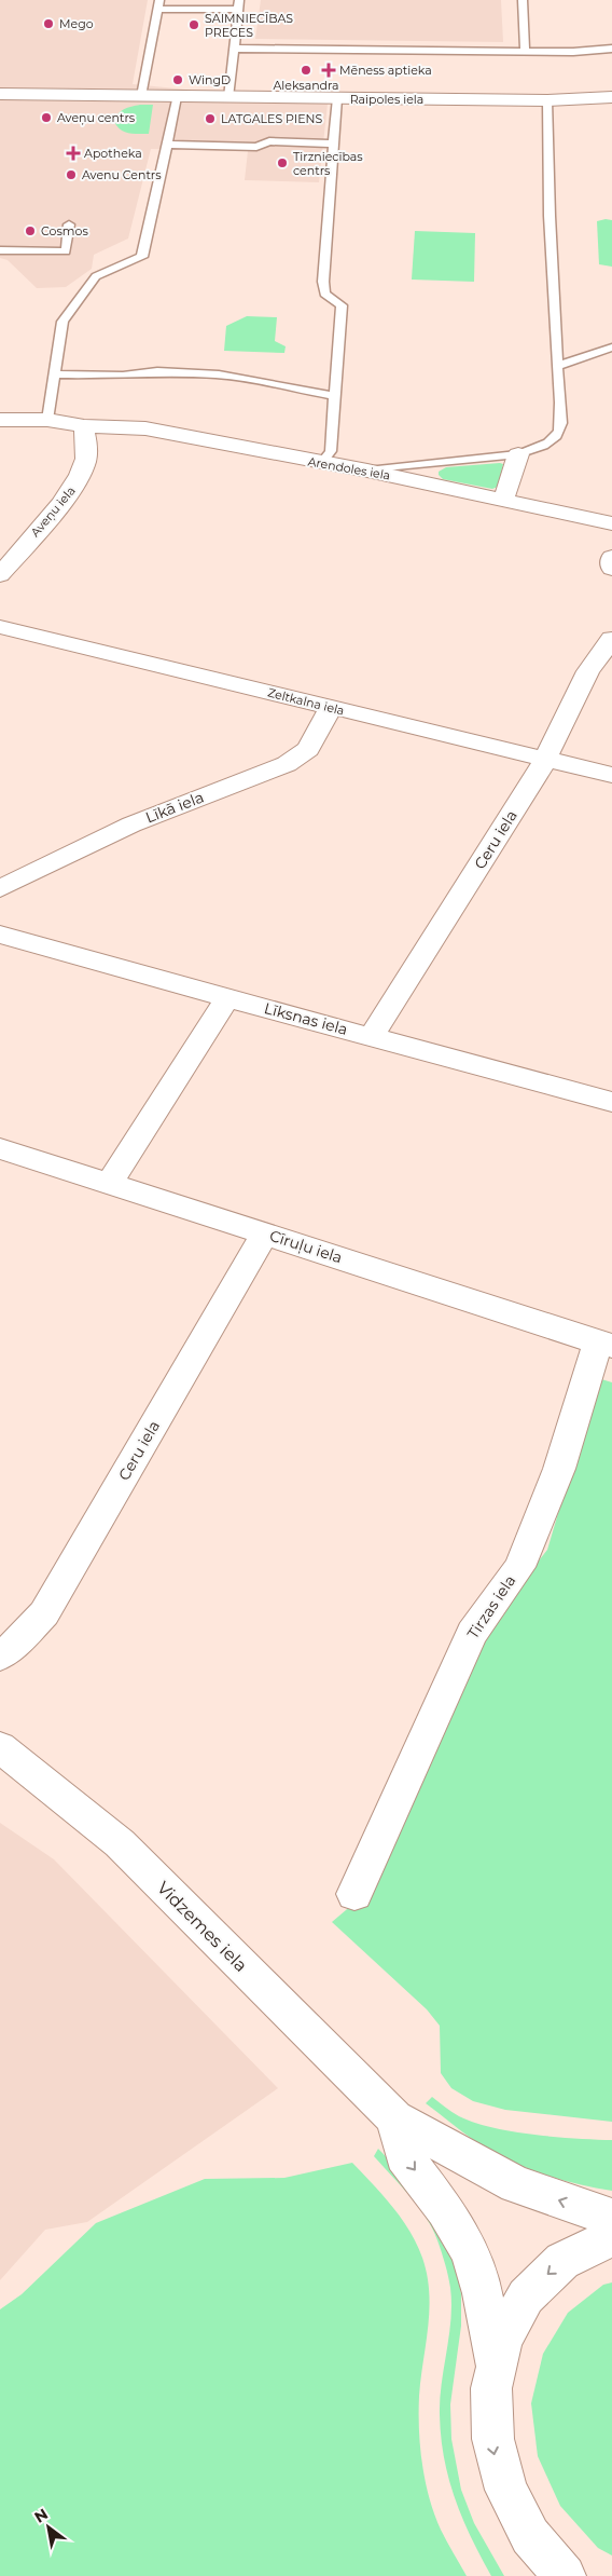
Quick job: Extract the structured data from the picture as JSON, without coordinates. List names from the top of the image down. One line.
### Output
{"streets":{"street":["Raipoles iela","Arendoles iela","Aveņu iela","Zeltkalna iela","Līkā iela","Ceru iela","Līksnas iela","Cīruļu iela","Tirzas iela","Vidzemes iela"]},"crossings":[["Arendoles iela","Aveņu iela"],["Zeltkalna iela","Līkā iela"],["Zeltkalna iela","Ceru iela"],["Ceru iela","Līksnas iela"],["Ceru iela","Cīruļu iela"],["Cīruļu iela","Tirzas iela"]],"places":{"other":["Mego","SAIMNIECĪBAS PRECES","Aleksandra","WingD","Aveņu centrs","LATGALES PIENS","Tirzniecības centrs","Avenu Centrs","Cosmos"],"health":["Mēness aptieka","Apotheka"]},"north":"top left"}
